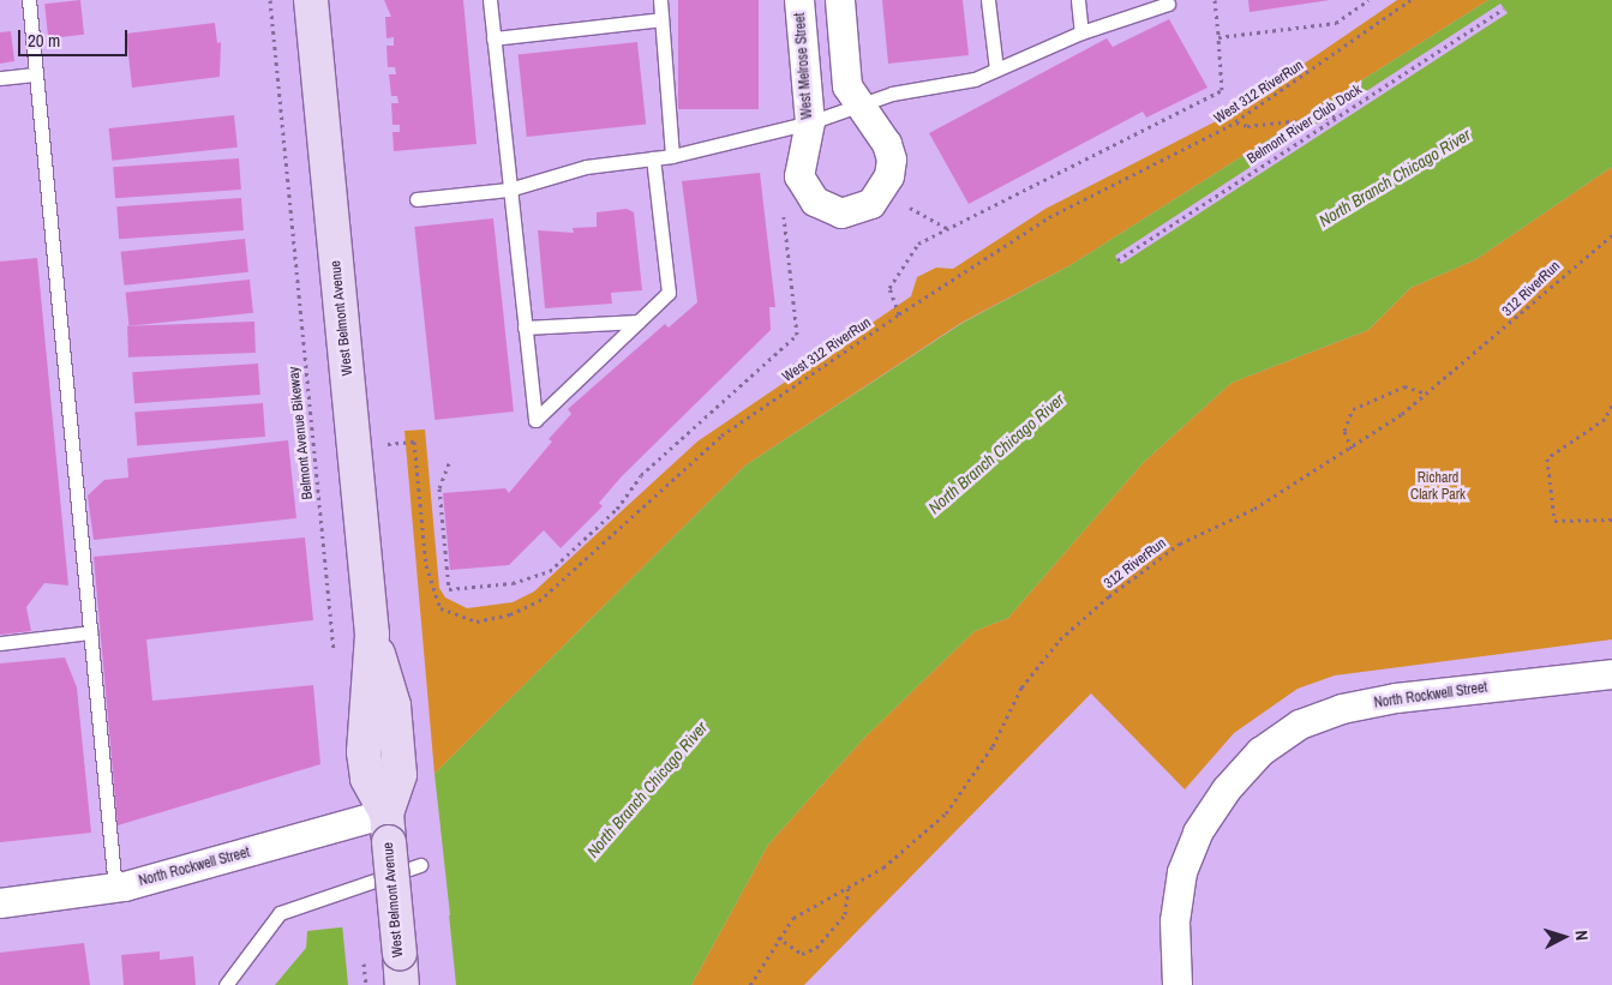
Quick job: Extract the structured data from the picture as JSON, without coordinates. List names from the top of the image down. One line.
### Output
{"streets":{"main road":["West Belmont Avenue"],"street":["West Melrose Street","North Rockwell Street"],"path":["West 312 RiverRun","Belmont River Club Dock","312 RiverRun","Belmont Avenue Bikeway"]},"crossings":[["West Belmont Avenue","North Rockwell Street"]],"water":["North Branch Chicago River"],"parks":["Richard Clark Park"],"scale_bar":"20 m","north":"right"}
